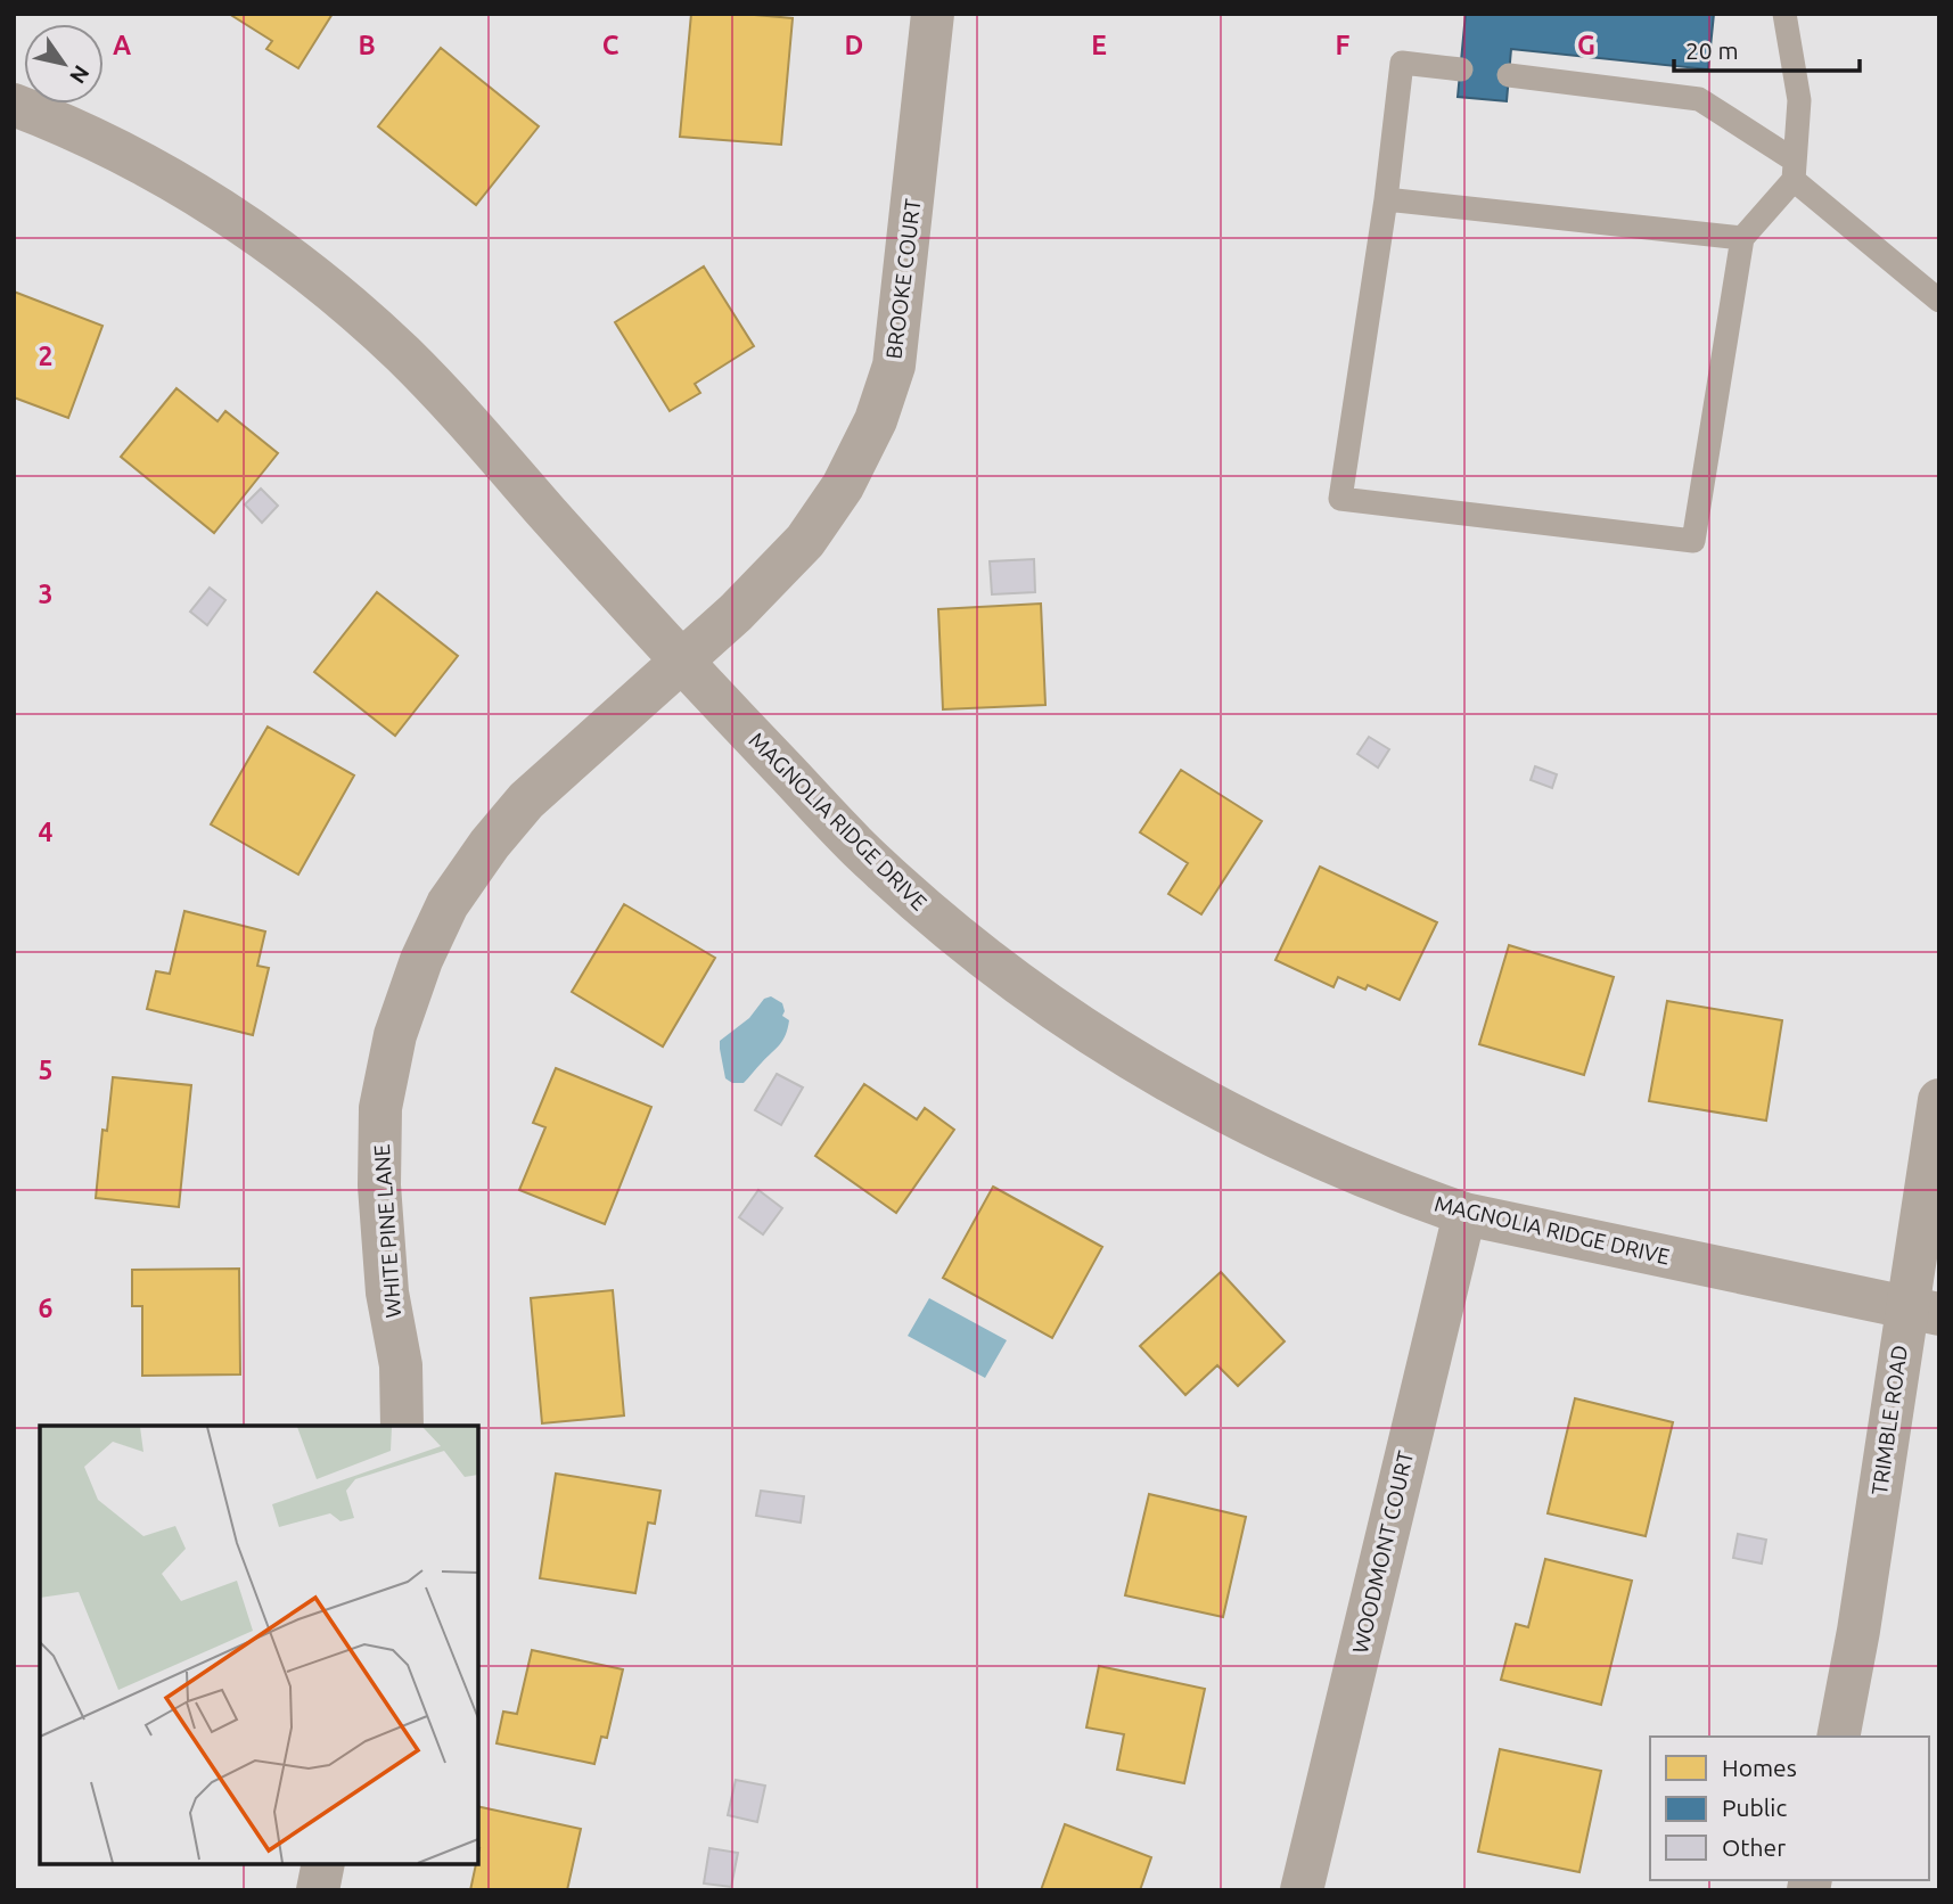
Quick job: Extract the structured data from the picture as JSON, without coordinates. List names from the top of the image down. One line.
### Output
{"streets":{"street":["BROOKE COURT","MAGNOLIA RIDGE DRIVE","WHITE PINE LANE","TRIMBLE ROAD","WOODMONT COURT"]},"crossings":[["BROOKE COURT","MAGNOLIA RIDGE DRIVE"],["BROOKE COURT","WHITE PINE LANE"],["MAGNOLIA RIDGE DRIVE","WHITE PINE LANE"],["MAGNOLIA RIDGE DRIVE","TRIMBLE ROAD"],["MAGNOLIA RIDGE DRIVE","WOODMONT COURT"]],"legend":["Homes","Public","Other"],"scale_bar":"20 m","north":"bottom right","grid":{"columns":["A","B","C","D","E","F","G"],"rows":["2","3","4","5","6"]}}
